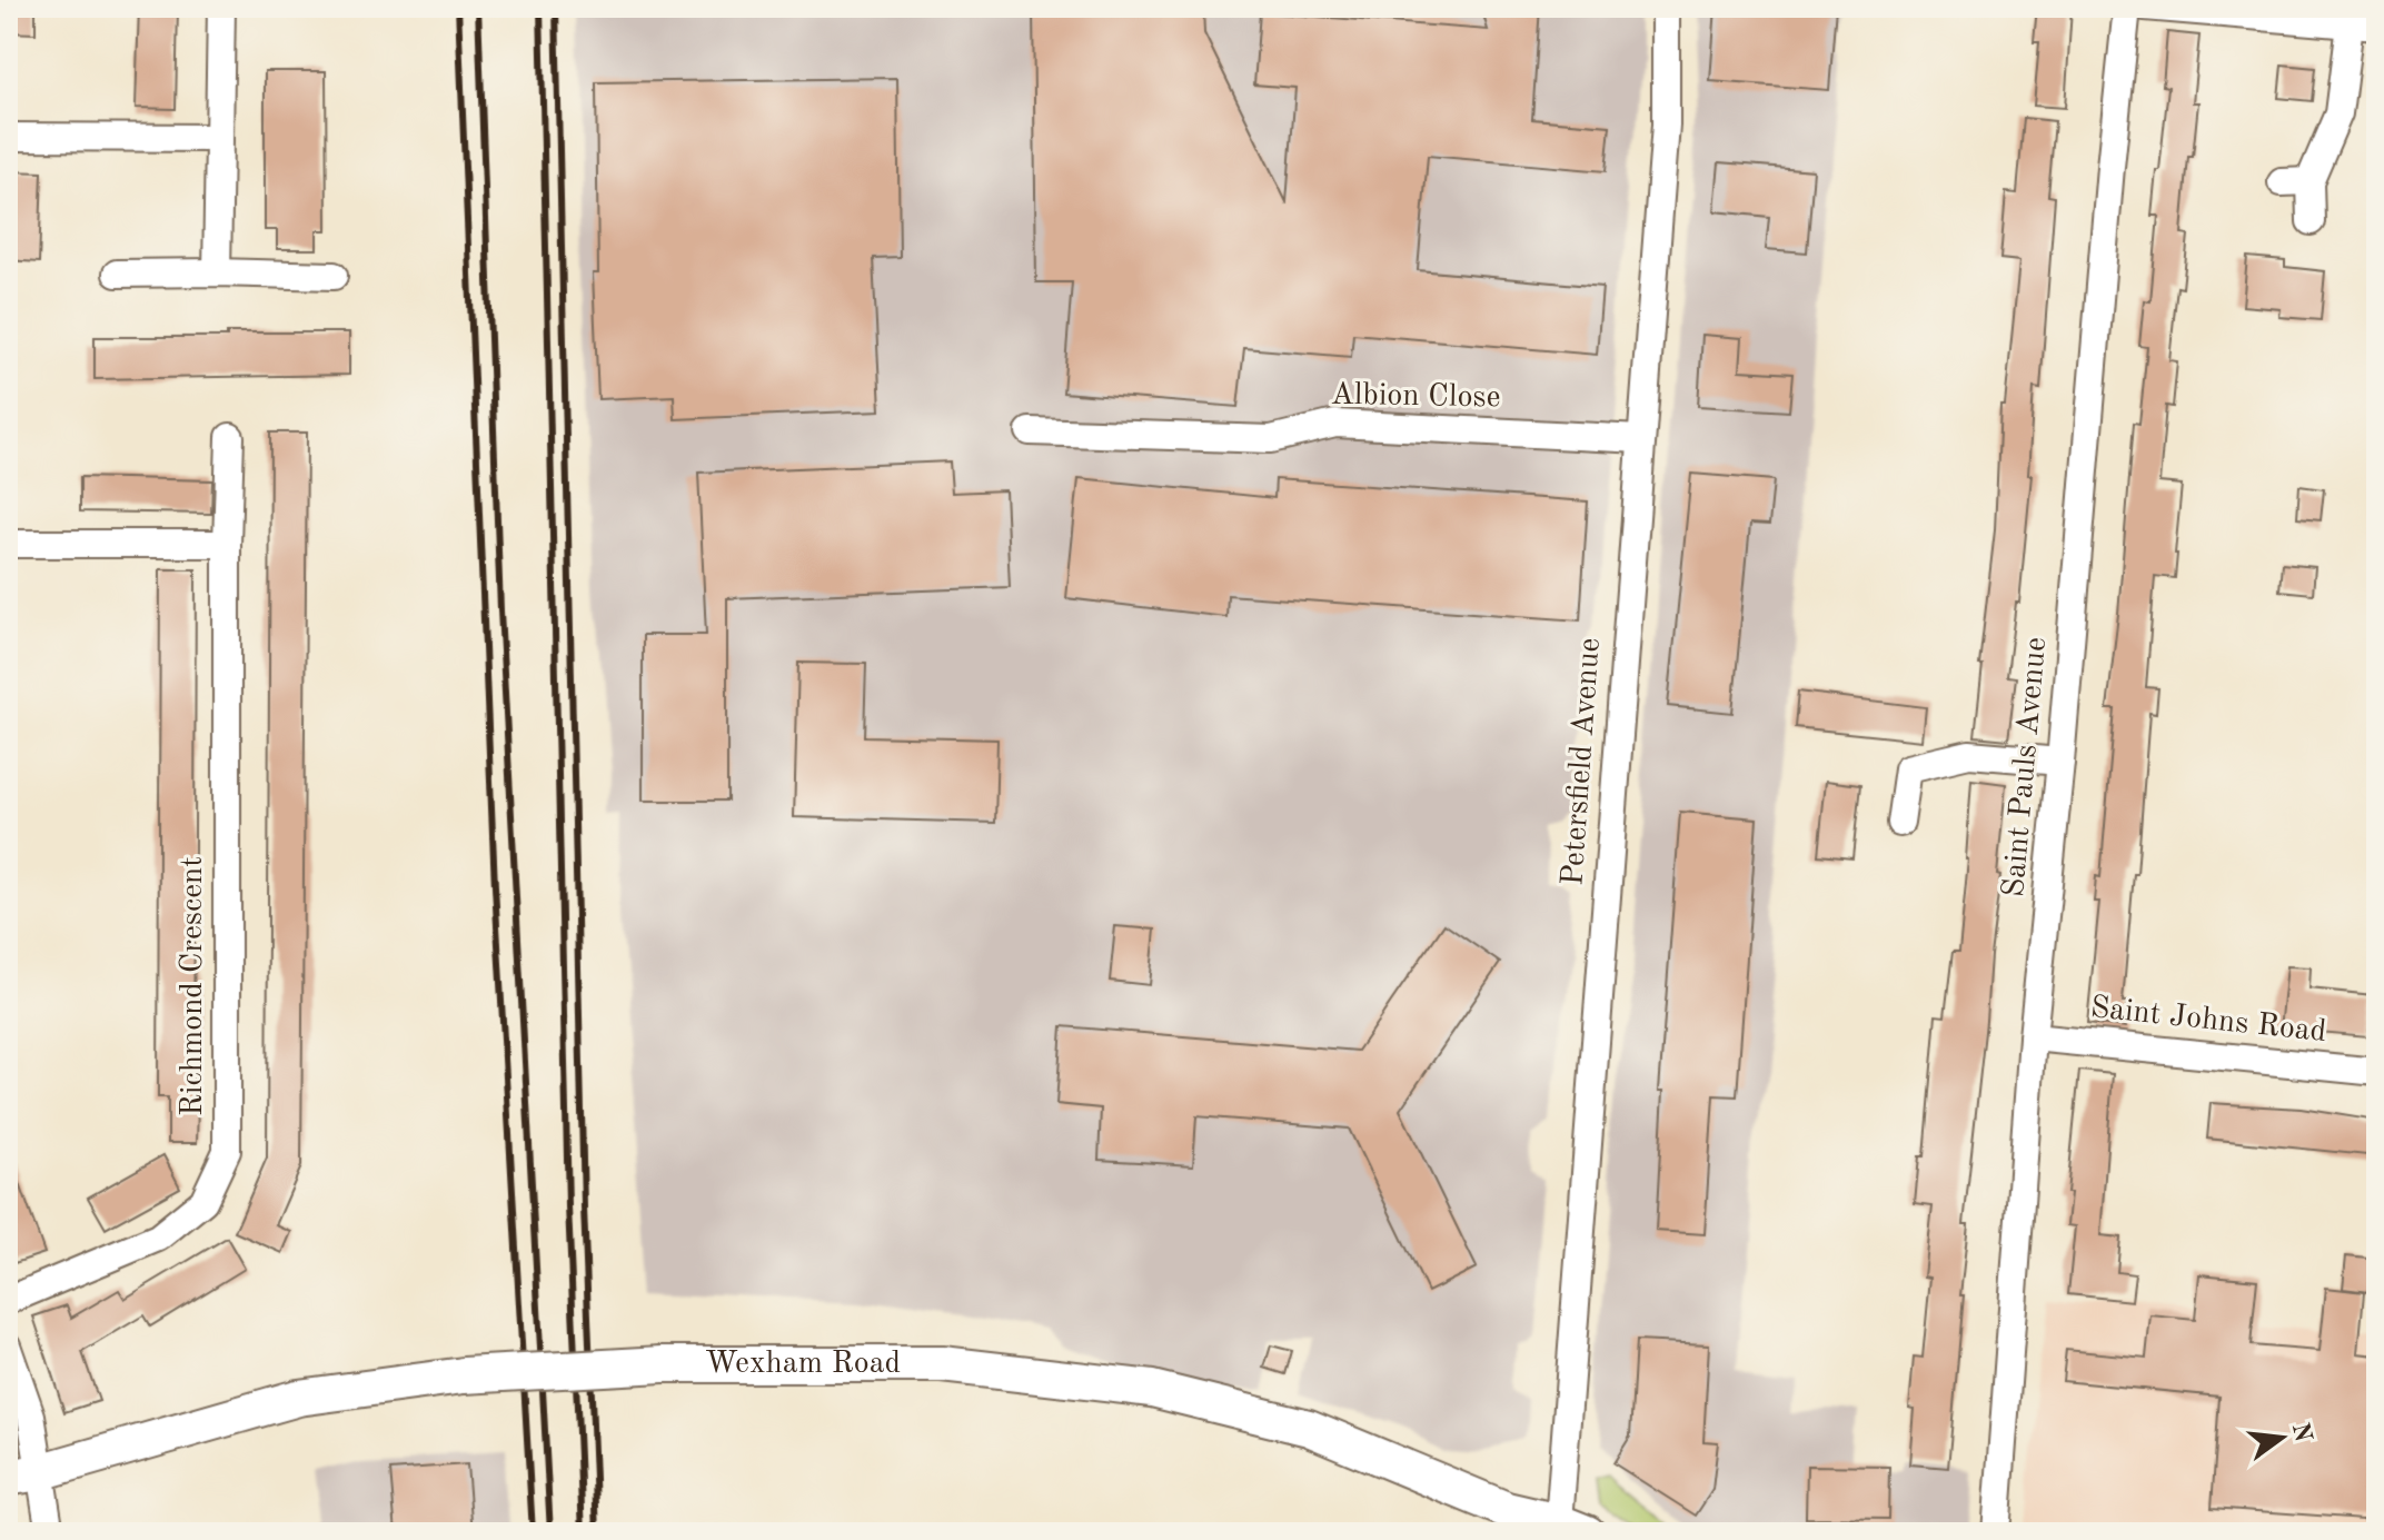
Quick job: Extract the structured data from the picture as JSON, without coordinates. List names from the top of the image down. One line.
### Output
{"streets":{"street":["Albion Close","Petersfield Avenue","Saint Pauls Avenue","Richmond Crescent","Saint Johns Road","Wexham Road"]},"crossings":[["Albion Close","Petersfield Avenue"],["Petersfield Avenue","Wexham Road"],["Saint Pauls Avenue","Saint Johns Road"]],"north":"right"}
